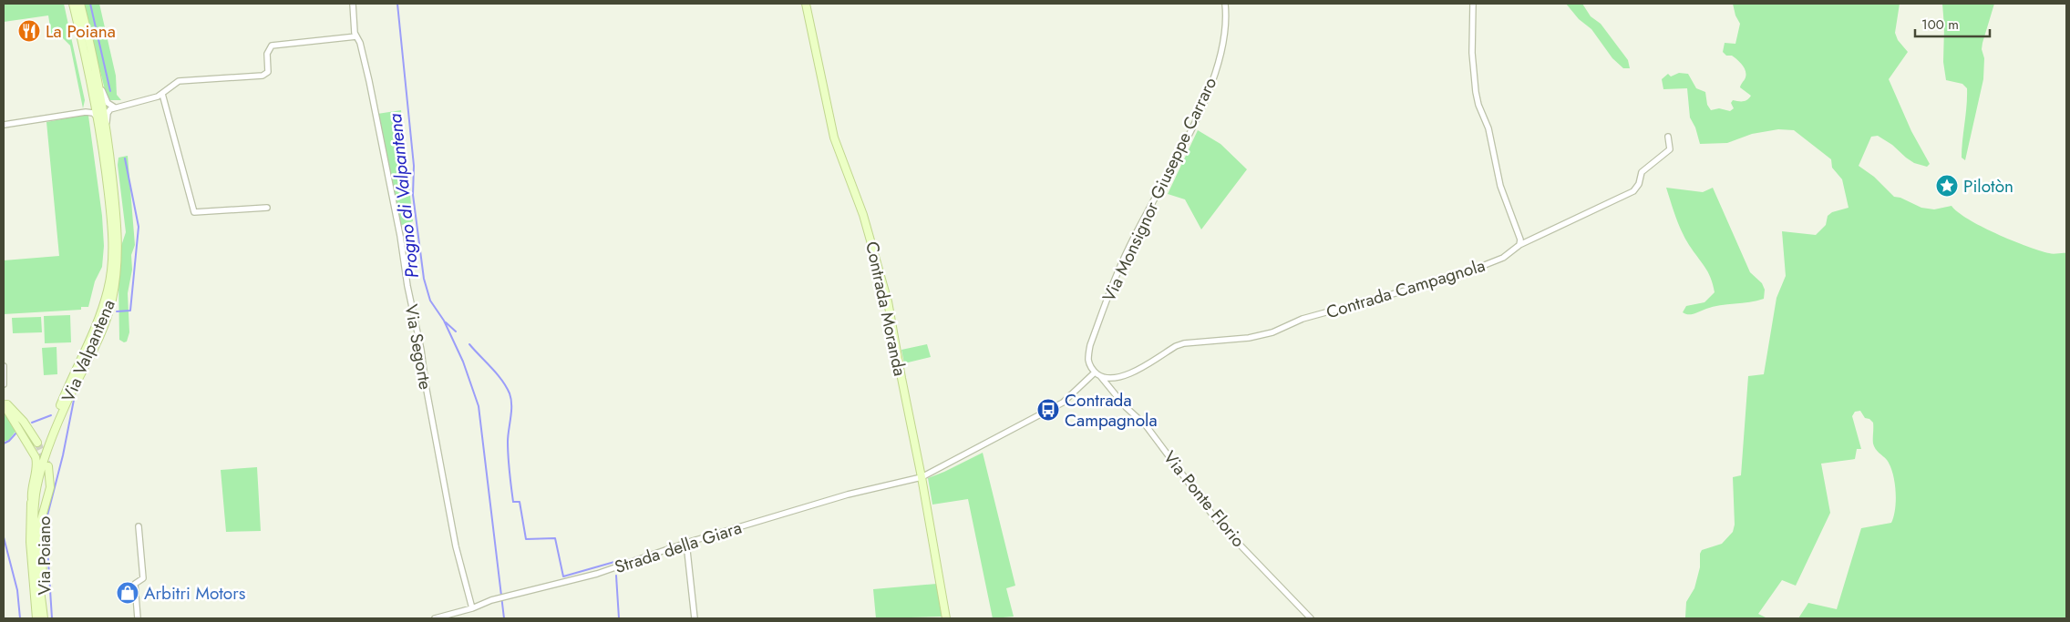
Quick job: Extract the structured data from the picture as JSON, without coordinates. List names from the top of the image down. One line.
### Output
{"streets":{"main road":["Contrada Moranda","Via Valpantena","Via Poiano"],"street":["Via Monsignor Giuseppe Carraro","Contrada Campagnola","Via Segorte","Via Ponte Florio","Strada della Giara"]},"crossings":[["Contrada Campagnola","Via Ponte Florio"],["Contrada Moranda","Strada della Giara"],["Via Segorte","Strada della Giara"],["Via Valpantena","Via Poiano"]],"water":["Progno di Valpantena"],"places":{"restaurant":["La Poiana"],"place":["Pilotòn"],"bus stop":["Contrada Campagnola"],"shop":["Arbitri Motors"]},"scale_bar":"100 m"}
